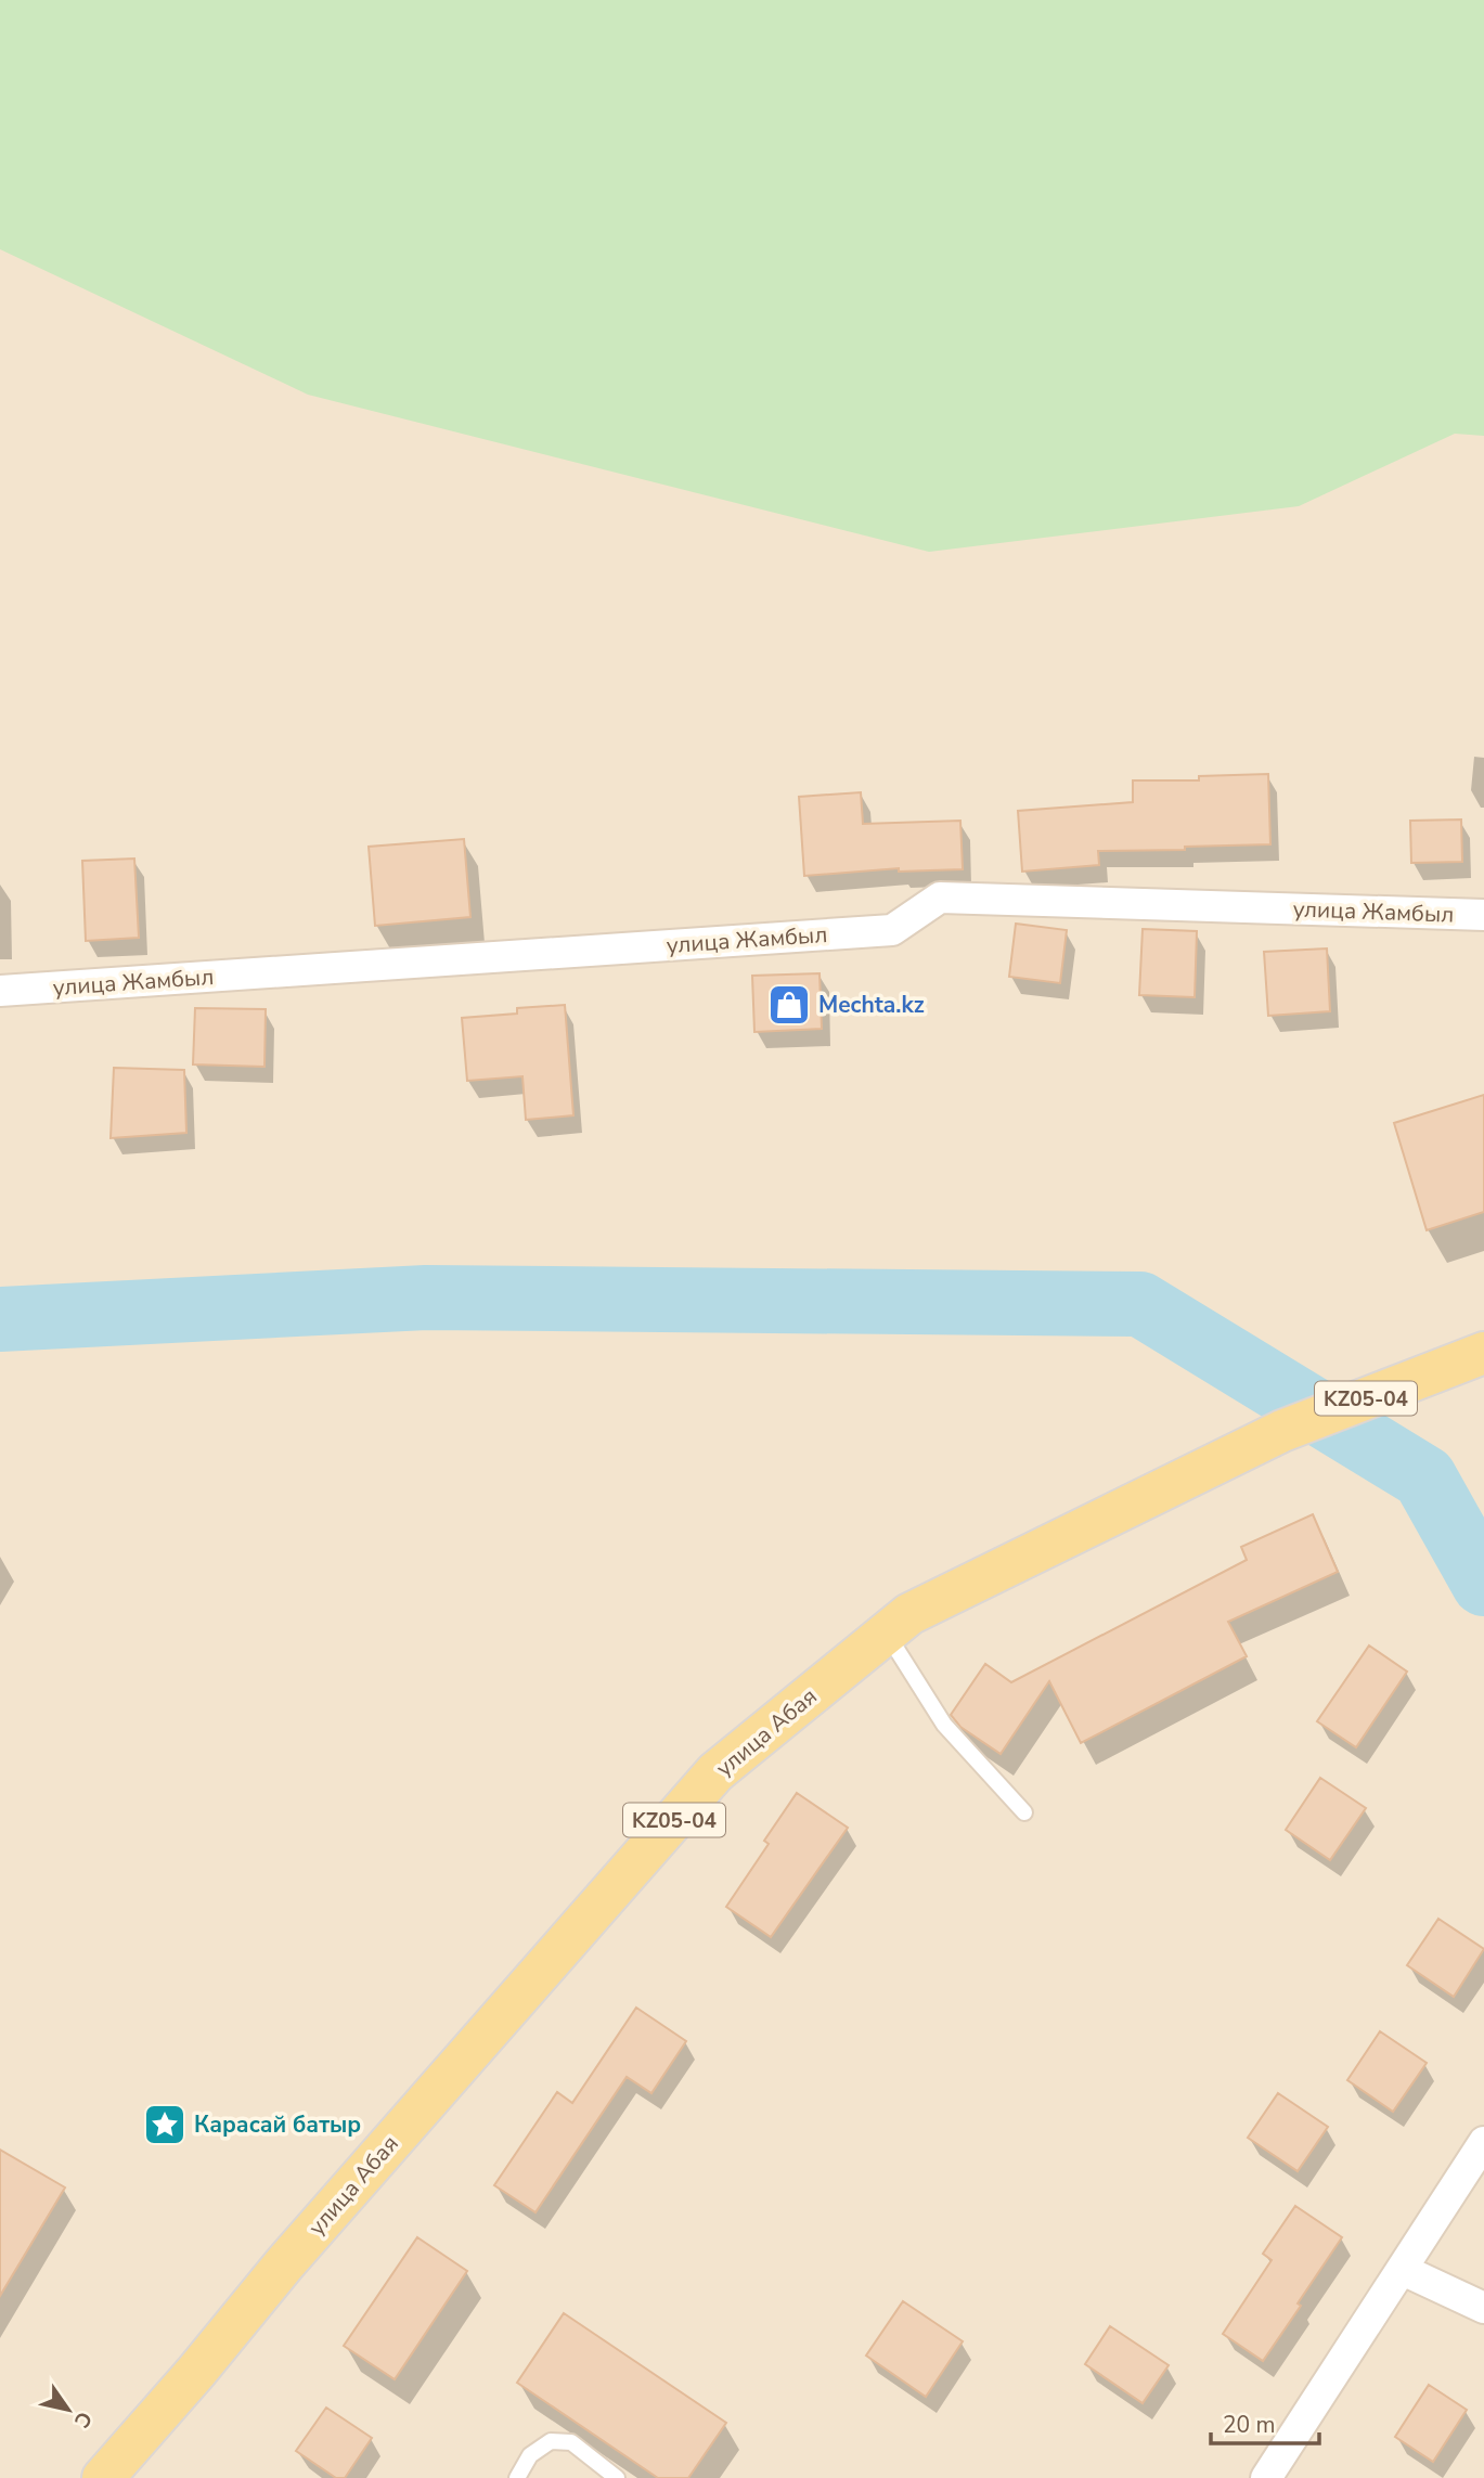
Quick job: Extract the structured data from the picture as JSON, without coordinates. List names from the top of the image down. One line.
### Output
{"streets":{"main road":["KZ05-04","улица Абая"],"street":["улица Жамбыл"]},"places":{"shop":["Mechta.kz"],"place":["Карасай батыр"]},"scale_bar":"20 m","north":"bottom right"}
